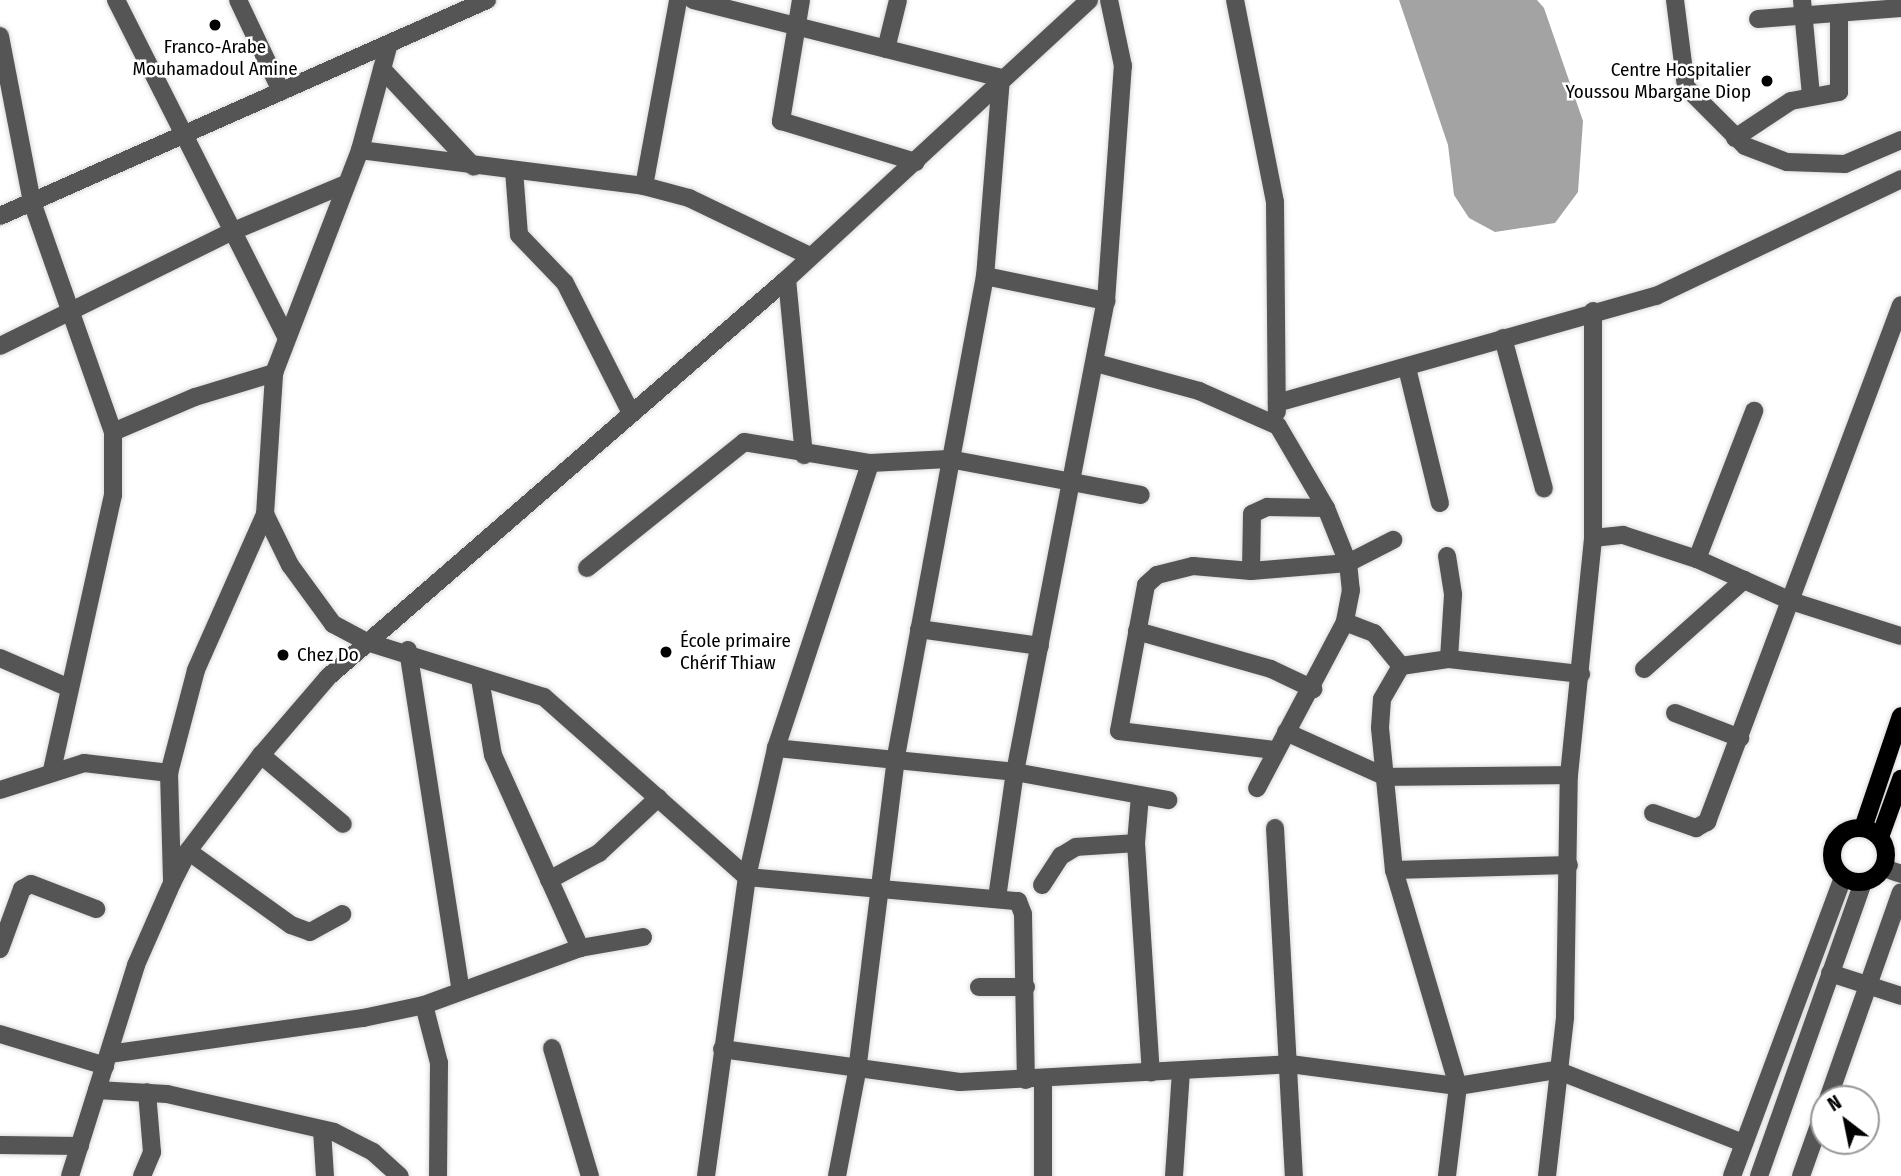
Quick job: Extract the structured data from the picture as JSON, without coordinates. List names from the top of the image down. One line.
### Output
{"places":["Franco-Arabe Mouhamadoul Amine","Centre Hospitalier Youssou Mbargane Diop","École primaire Chérif Thiaw","Chez Do"],"north":"top left"}
